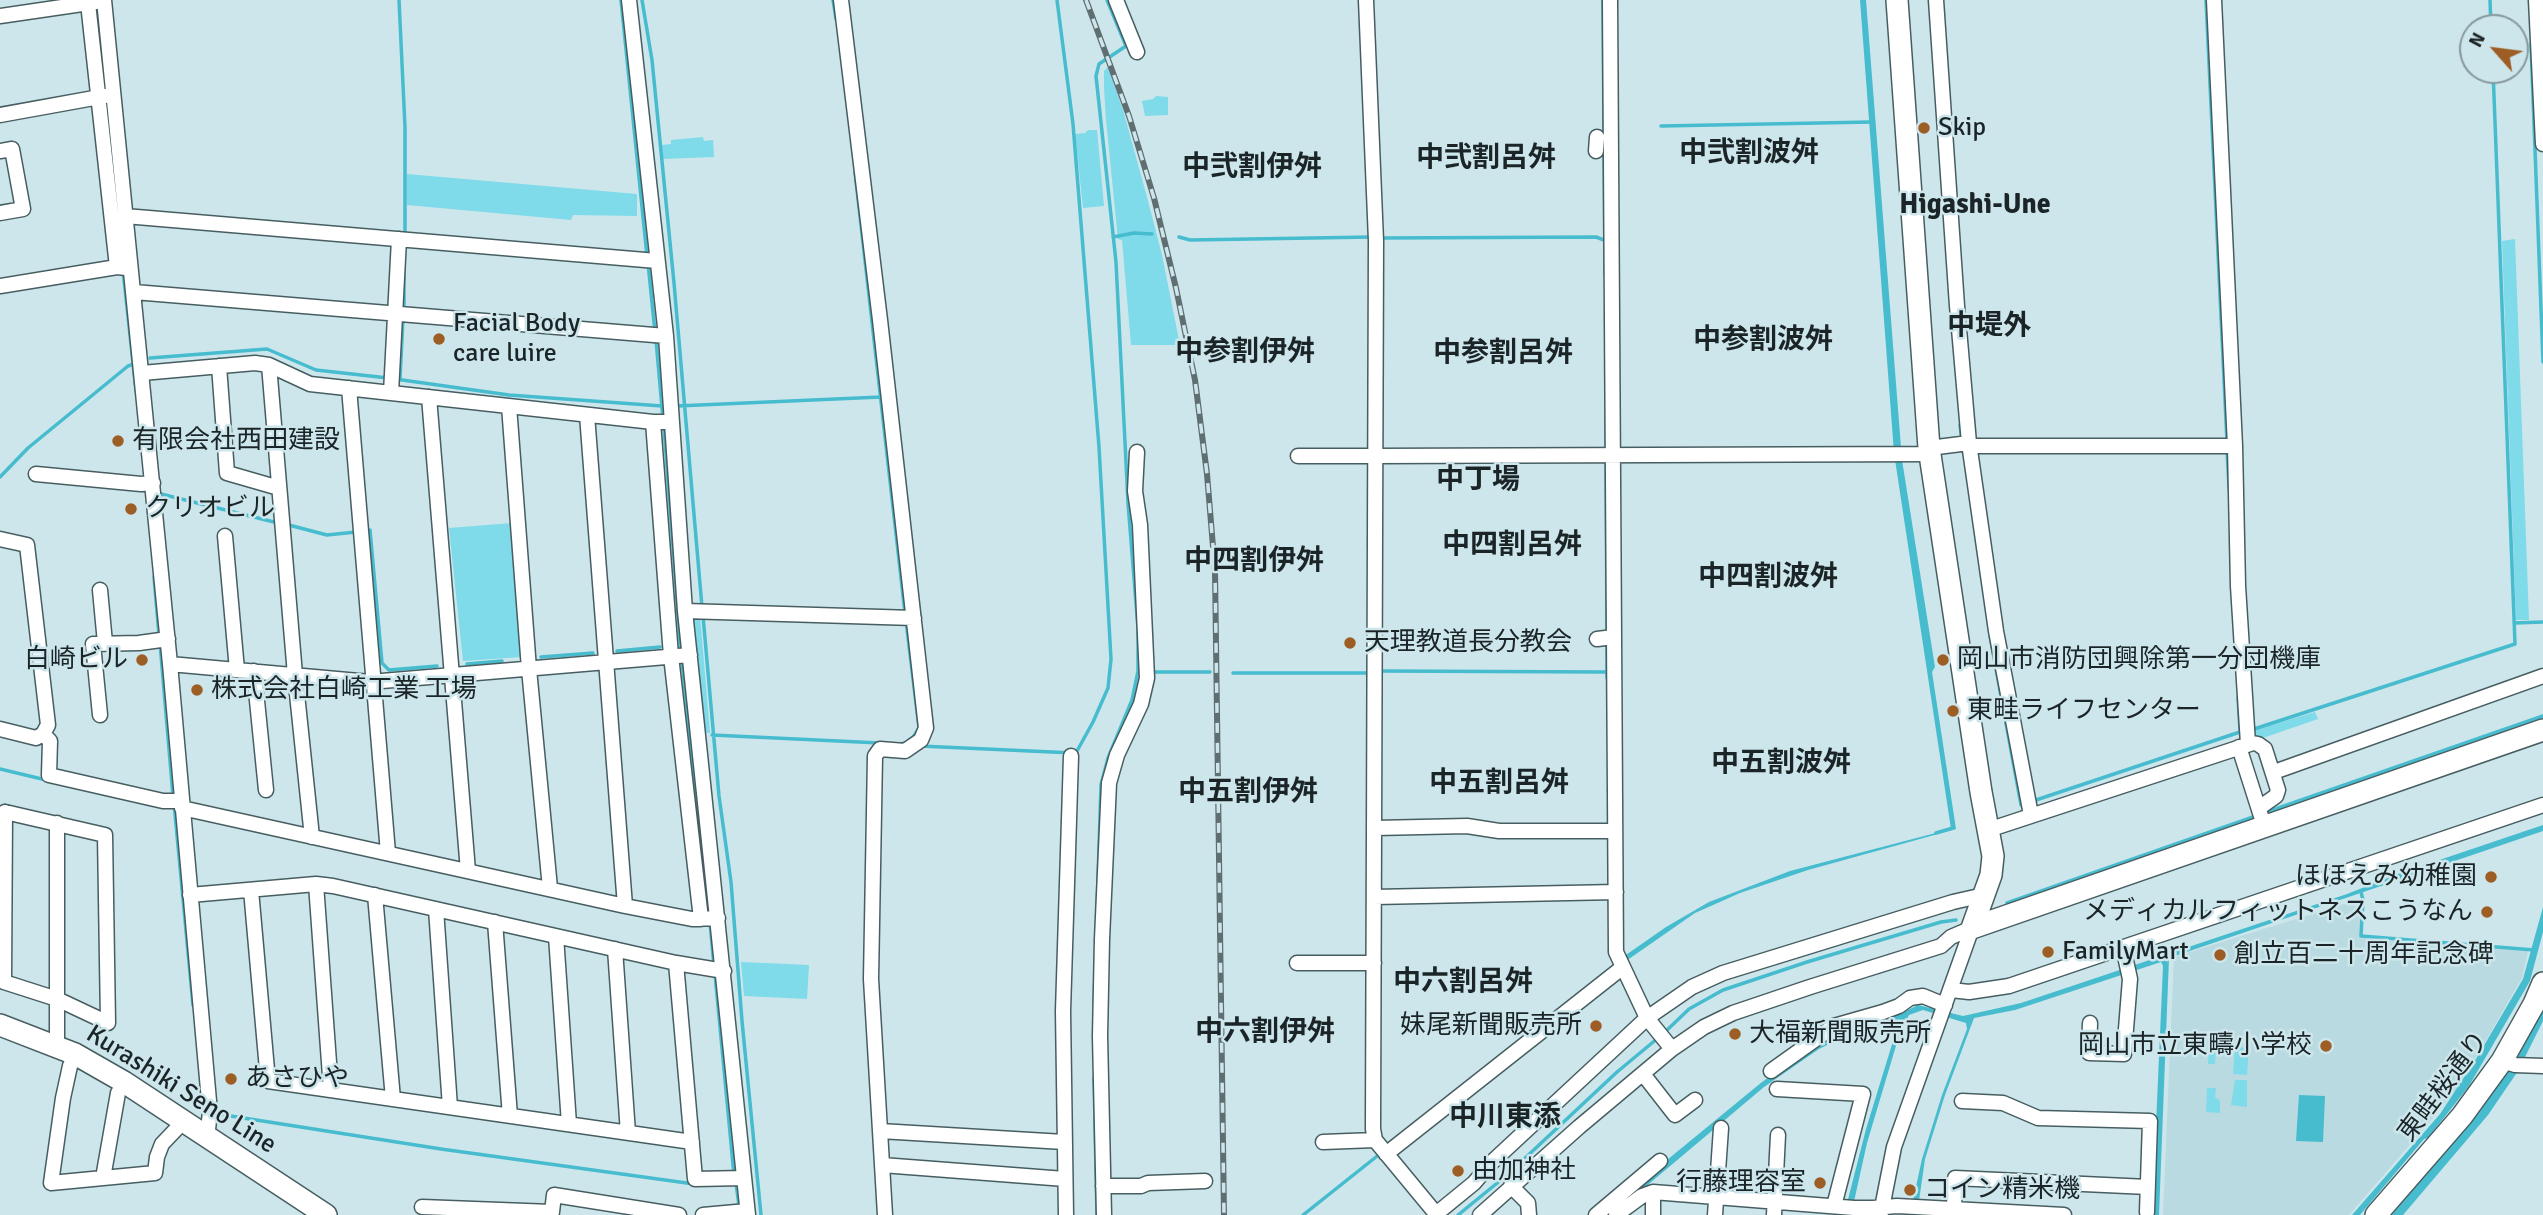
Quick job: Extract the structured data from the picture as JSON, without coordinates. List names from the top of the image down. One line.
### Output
{"streets":{"street":["東畦桜通り","Kurashiki Seno Line"]},"districts":["中弐割波舛","中弐割呂舛","中弐割伊舛","Higashi-Une","中堤外","中参割波舛","中参割伊舛","中参割呂舛","中丁場","中四割呂舛","中四割伊舛","中四割波舛","中五割波舛","中五割呂舛","中五割伊舛","中六割呂舛","中六割伊舛","中川東添"],"places":["Skip","Facial Body care luire","有限会社西田建設","クリオビル","天理教道長分教会","白崎ビル","岡山市消防団興除第一分団機庫","株式会社白崎工業 工場","東畦ライフセンター","ほほえみ幼稚園","メディカルフィットネスこうなん","FamilyMart","創立百二十周年記念碑","妹尾新聞販売所","大福新聞販売所","岡山市立東疇小学校","あさひや","由加神社","行藤理容室","コイン精米機"],"north":"top left"}
